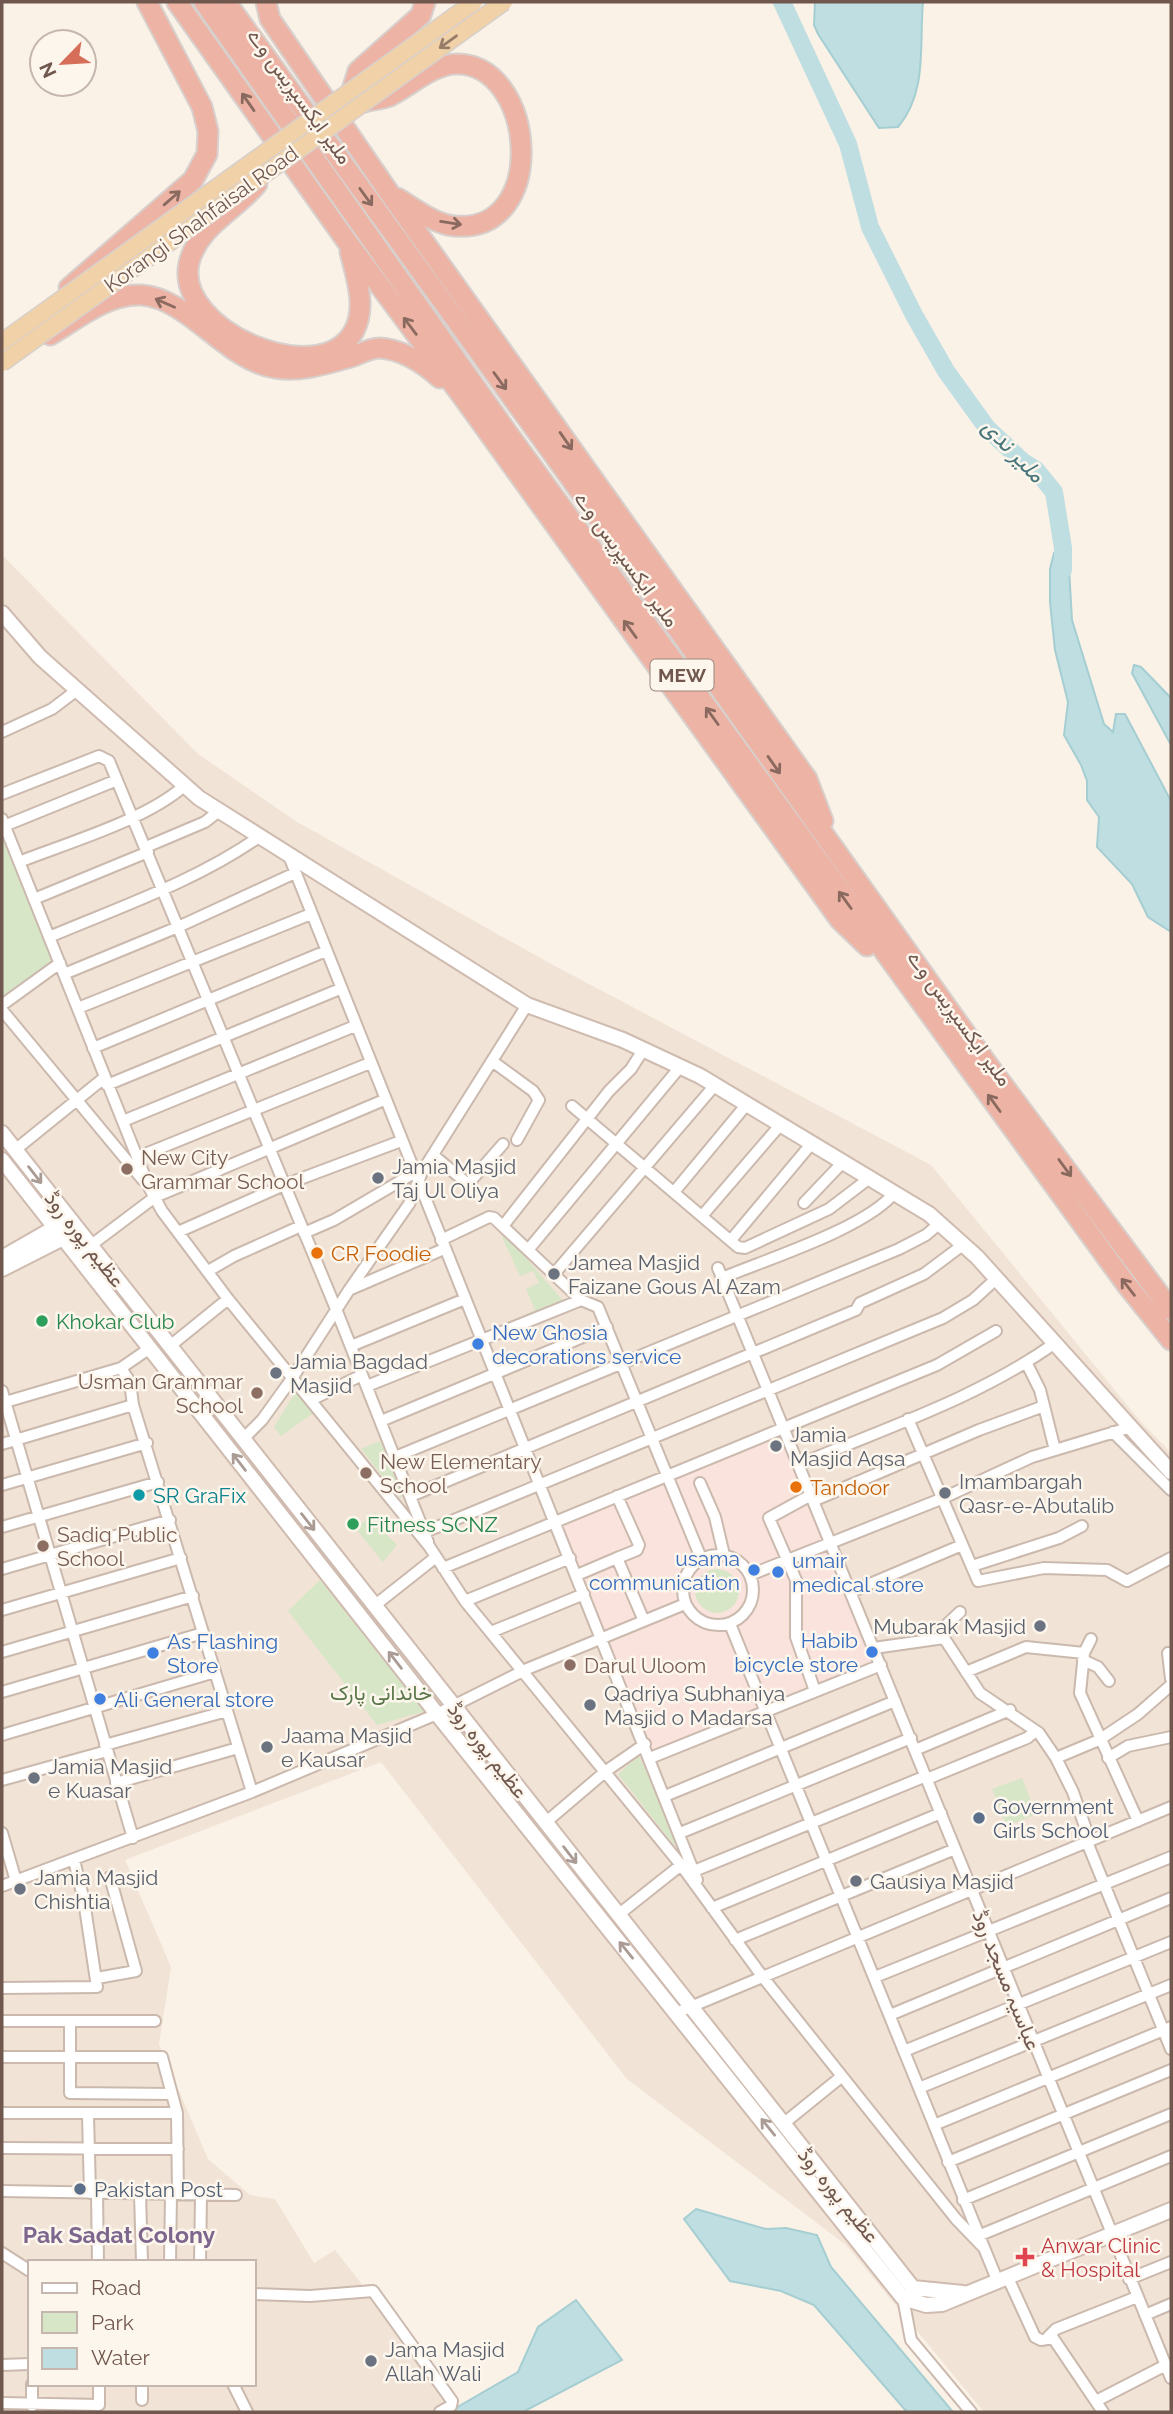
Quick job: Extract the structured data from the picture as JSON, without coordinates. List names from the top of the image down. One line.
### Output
{"streets":{"highway":["ملیر ایکسپریس وے","MEW"],"main road":["Korangi Shahfaisal Road","عظیم پورہ روڈ"],"street":["عباسیہ مسجد روڈ"]},"districts":["Pak Sadat Colony"],"water":["ملیر ندی"],"parks":["خاندانی پارک"],"places":{"other":["New City Grammar School","Jamia Masjid Taj Ul Oliya","CR Foodie","Jamea Masjid Faizane Gous Al Azam","Khokar Club","New Ghosia decorations service","Jamia Bagdad Masjid","Usman Grammar School","Jamia Masjid Aqsa","New Elementary School","Tandoor","Imambargah Qasr-e-Abutalib","SR GraFix","Fitness SCNZ","Sadiq Public School","usama communication","umair medical store","Mubarak Masjid","Habib bicycle store","As Flashing Store","Darul Uloom","Ali General store","Qadriya Subhaniya Masjid o Madarsa","Jaama Masjid e Kausar","Jamia Masjid e Kuasar","Government Girls School","Gausiya Masjid","Jamia Masjid Chishtia","Pakistan Post","Jama Masjid Allah Wali"],"health":["Anwar Clinic & Hospital"]},"legend":["Road","Park","Water"],"north":"bottom left"}
